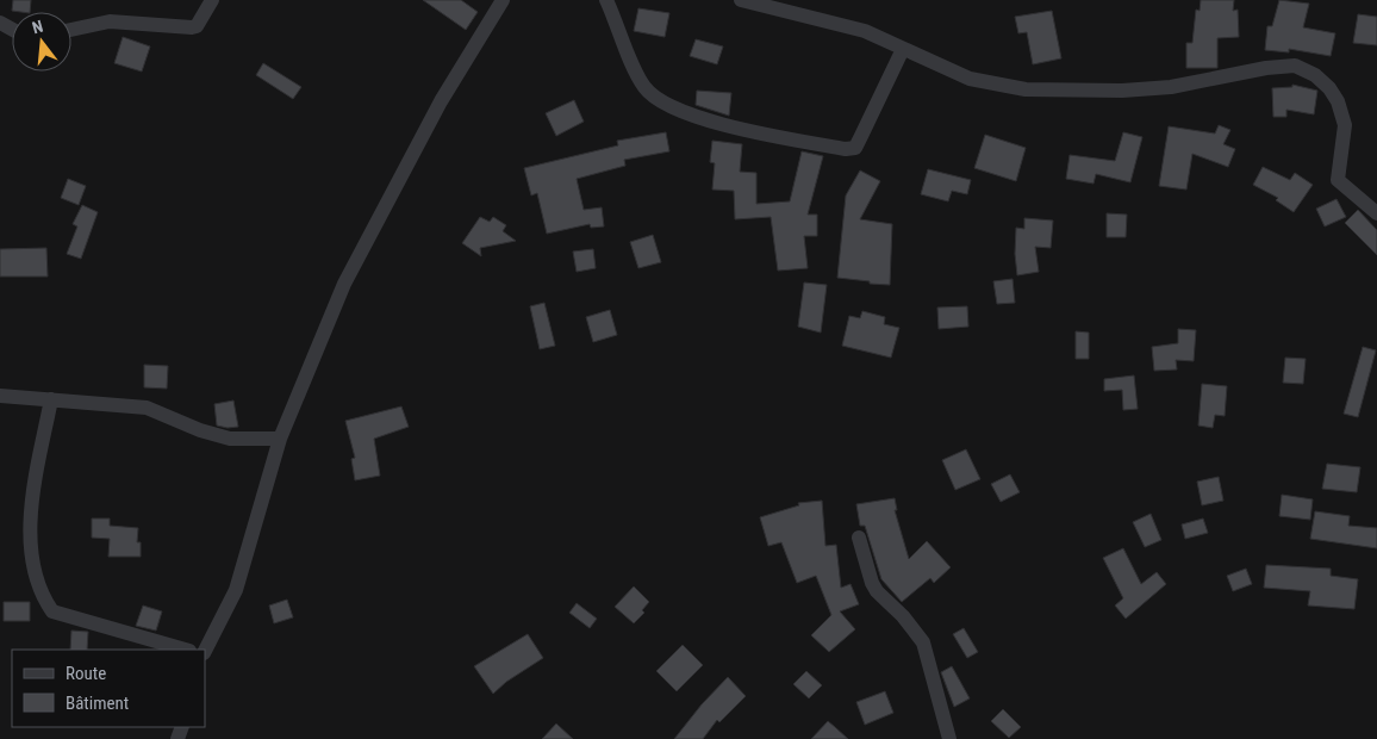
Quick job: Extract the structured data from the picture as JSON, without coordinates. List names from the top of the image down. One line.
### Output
{"legend":["Route","Bâtiment"],"north":"top"}
